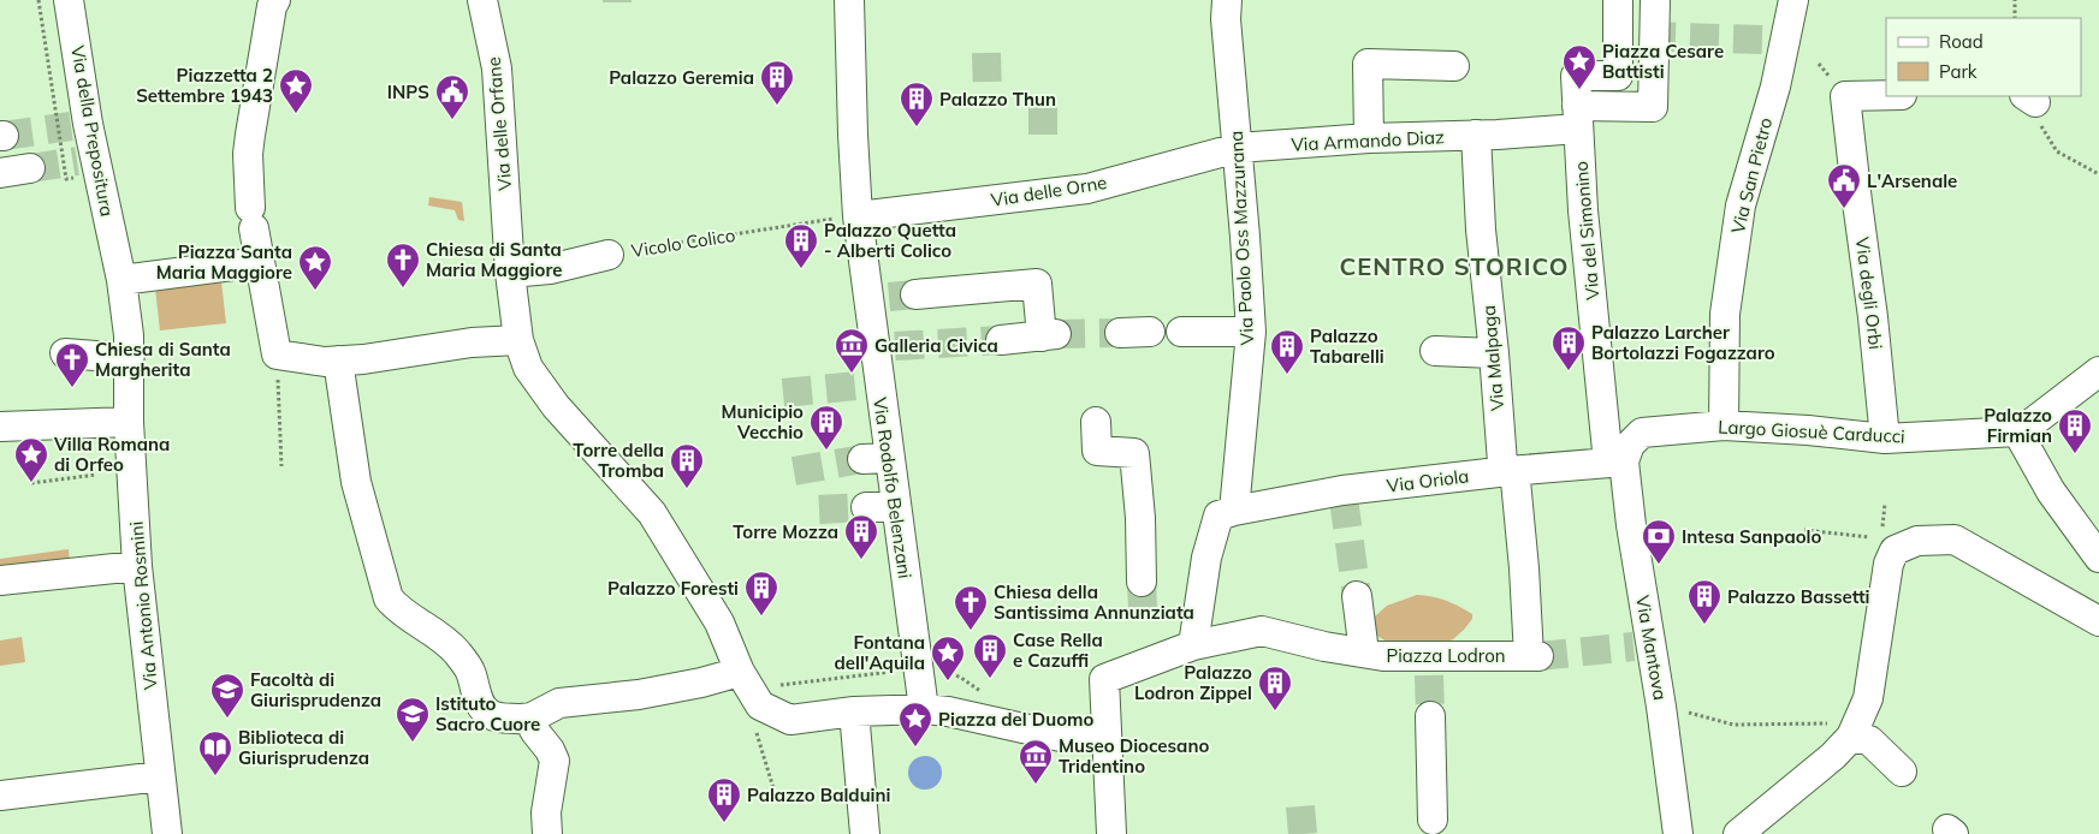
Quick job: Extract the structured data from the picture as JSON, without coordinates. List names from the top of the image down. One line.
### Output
{"streets":{"street":["Via delle Orfane","Via della Prepositura","Via Armando Diaz","Via San Pietro","Via delle Orne","Via del Simonino","Via Paolo Oss Mazzurana","Vicolo Colico","Via degli Orbi","Via Malpaga","Largo Giosuè Carducci","Via Oriola","Via Rodolfo Belenzani","Via Antonio Rosmini","Via Mantova","Piazza Lodron"]},"crossings":[["Via delle Orfane","Vicolo Colico"],["Via Armando Diaz","Via delle Orne"],["Via Armando Diaz","Via Paolo Oss Mazzurana"],["Via Armando Diaz","Via Malpaga"],["Via San Pietro","Largo Giosuè Carducci"],["Via delle Orne","Via Paolo Oss Mazzurana"],["Via delle Orne","Vicolo Colico"],["Via delle Orne","Via Rodolfo Belenzani"],["Via del Simonino","Largo Giosuè Carducci"],["Via del Simonino","Via Oriola"],["Via del Simonino","Via Mantova"],["Via Paolo Oss Mazzurana","Via Oriola"],["Vicolo Colico","Via Rodolfo Belenzani"],["Via degli Orbi","Largo Giosuè Carducci"],["Via Malpaga","Via Oriola"],["Via Malpaga","Piazza Lodron"],["Largo Giosuè Carducci","Via Oriola"],["Largo Giosuè Carducci","Via Mantova"],["Via Oriola","Via Mantova"]],"districts":["CENTRO STORICO"],"places":{"place":["Piazza Cesare Battisti","Piazzetta 2 Settembre 1943","Piazza Santa Maria Maggiore","Villa Romana di Orfeo","Fontana dell'Aquila","Piazza del Duomo"],"building":["Palazzo Geremia","Palazzo Thun","Palazzo Quetta - Alberti Colico","Palazzo Larcher Bortolazzi Fogazzaro","Palazzo Tabarelli","Municipio Vecchio","Palazzo Firmian","Torre della Tromba","Torre Mozza","Palazzo Foresti","Palazzo Bassetti","Case Rella e Cazuffi","Palazzo Lodron Zippel","Palazzo Balduini"],"public building":["INPS","L'Arsenale"],"church":["Chiesa di Santa Maria Maggiore","Chiesa di Santa Margherita","Chiesa della Santissima Annunziata"],"museum":["Galleria Civica","Museo Diocesano Tridentino"],"bank":["Intesa Sanpaolo"],"school or university":["Facoltà di Giurisprudenza","Istituto Sacro Cuore"],"library":["Biblioteca di Giurisprudenza"]},"legend":["Road","Park"]}
